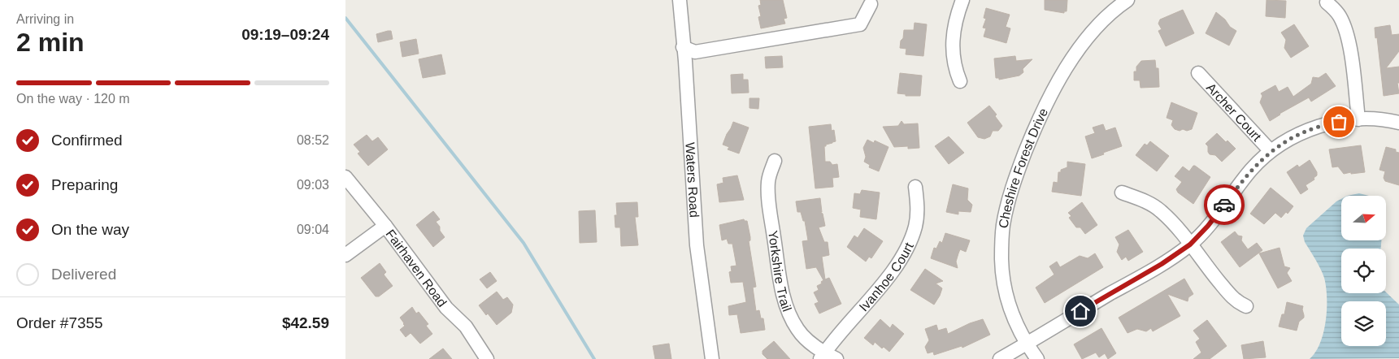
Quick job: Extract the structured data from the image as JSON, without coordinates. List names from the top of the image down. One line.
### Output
{"streets":{"street":["Archer Court","Cheshire Forest Drive","Waters Road","Fairhaven Road","Yorkshire Trail","Ivanhoe Court"]},"crossings":[["Yorkshire Trail","Ivanhoe Court"]],"north":"right","page":{"heading":["2 min","Arriving in","09:19–09:24"],"panel":["Order #7355","$42.59"],"bar":"On the way · 120 m","list":[["Confirmed","08:52"],["Preparing","09:03"],["On the way","09:04"],"Delivered"]}}
